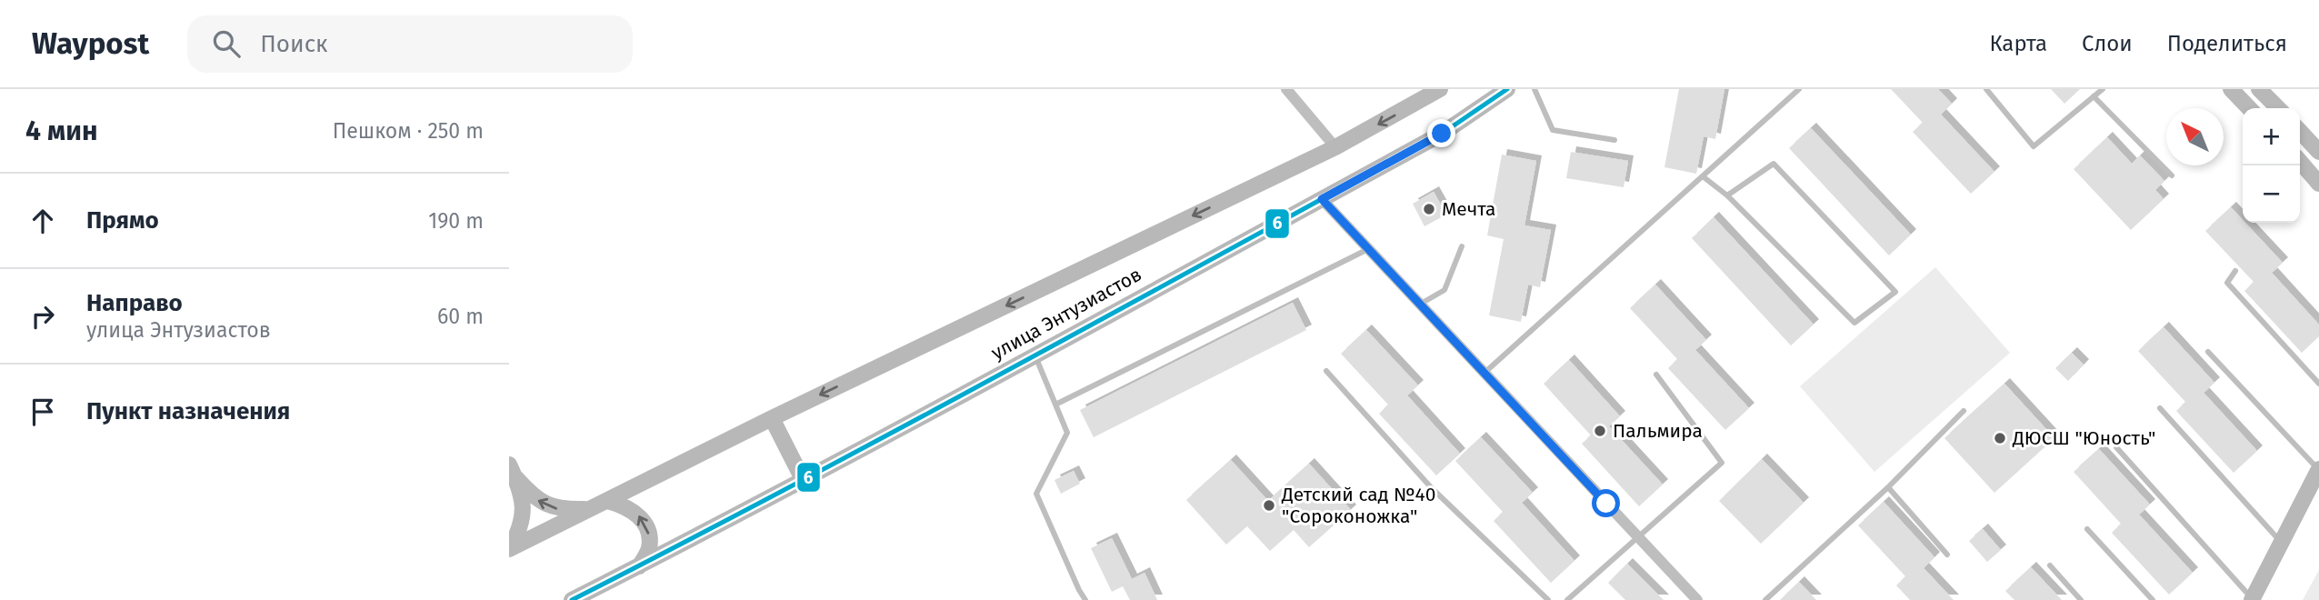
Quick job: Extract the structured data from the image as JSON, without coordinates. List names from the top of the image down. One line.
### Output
{"streets":{"street":["улица Энтузиастов"]},"places":["Мечта","Пальмира","ДЮСШ \"Юность\"","Детский сад №40 \"Сороконожка\""],"lines":["transit line 6"],"north":"top left","page":{"header":"Waypost","search":"Поиск","nav":["Карта","Слои","Поделиться"],"heading":["4 мин","Пешком · 250 m"],"map_buttons":["+","−"],"list":[["Прямо","190 m"],["Направо","улица Энтузиастов","60 m"],"Пункт назначения"]}}
